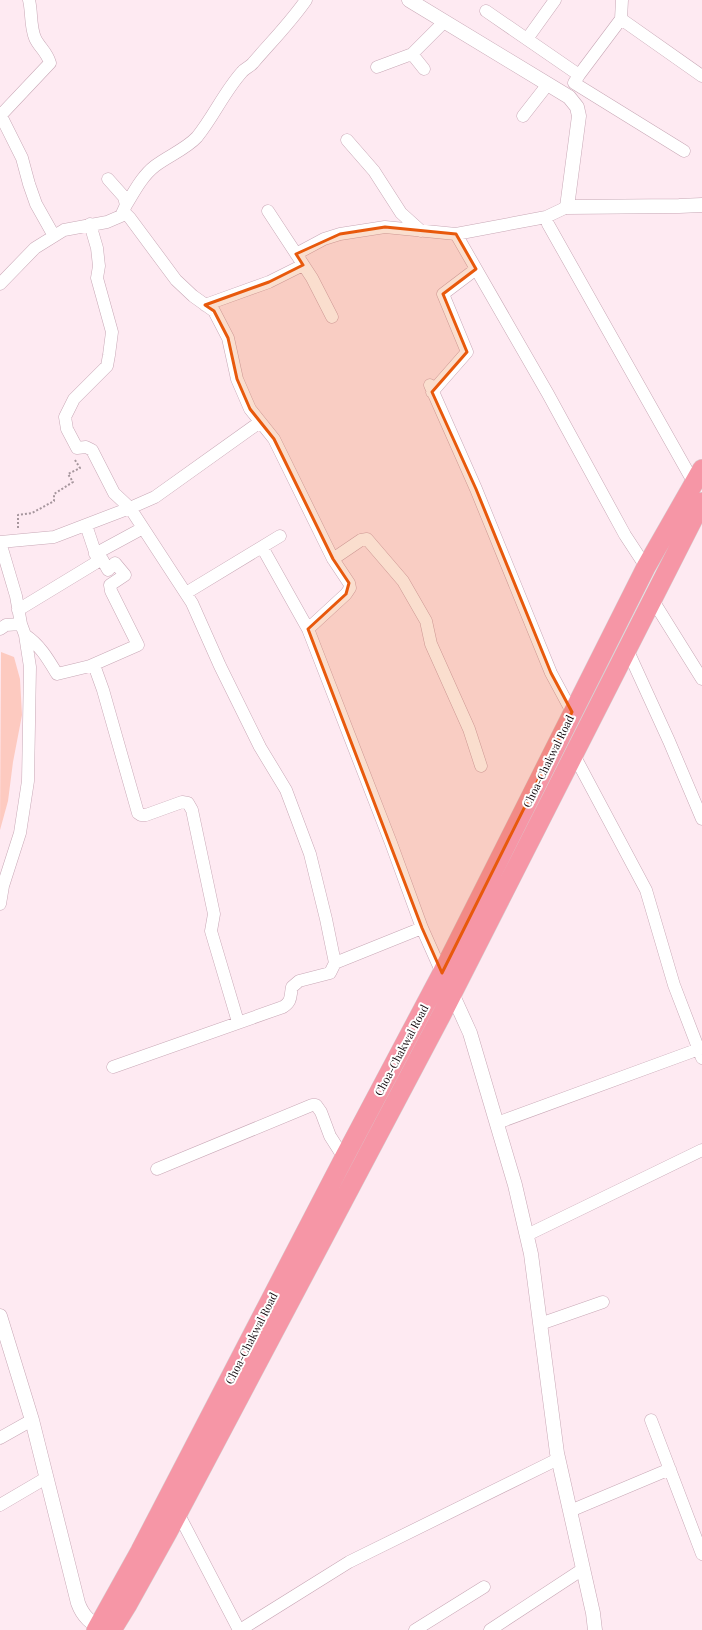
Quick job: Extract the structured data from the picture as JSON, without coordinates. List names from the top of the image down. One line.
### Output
{"streets":{"highway":["Choa-Chakwal Road"]}}
